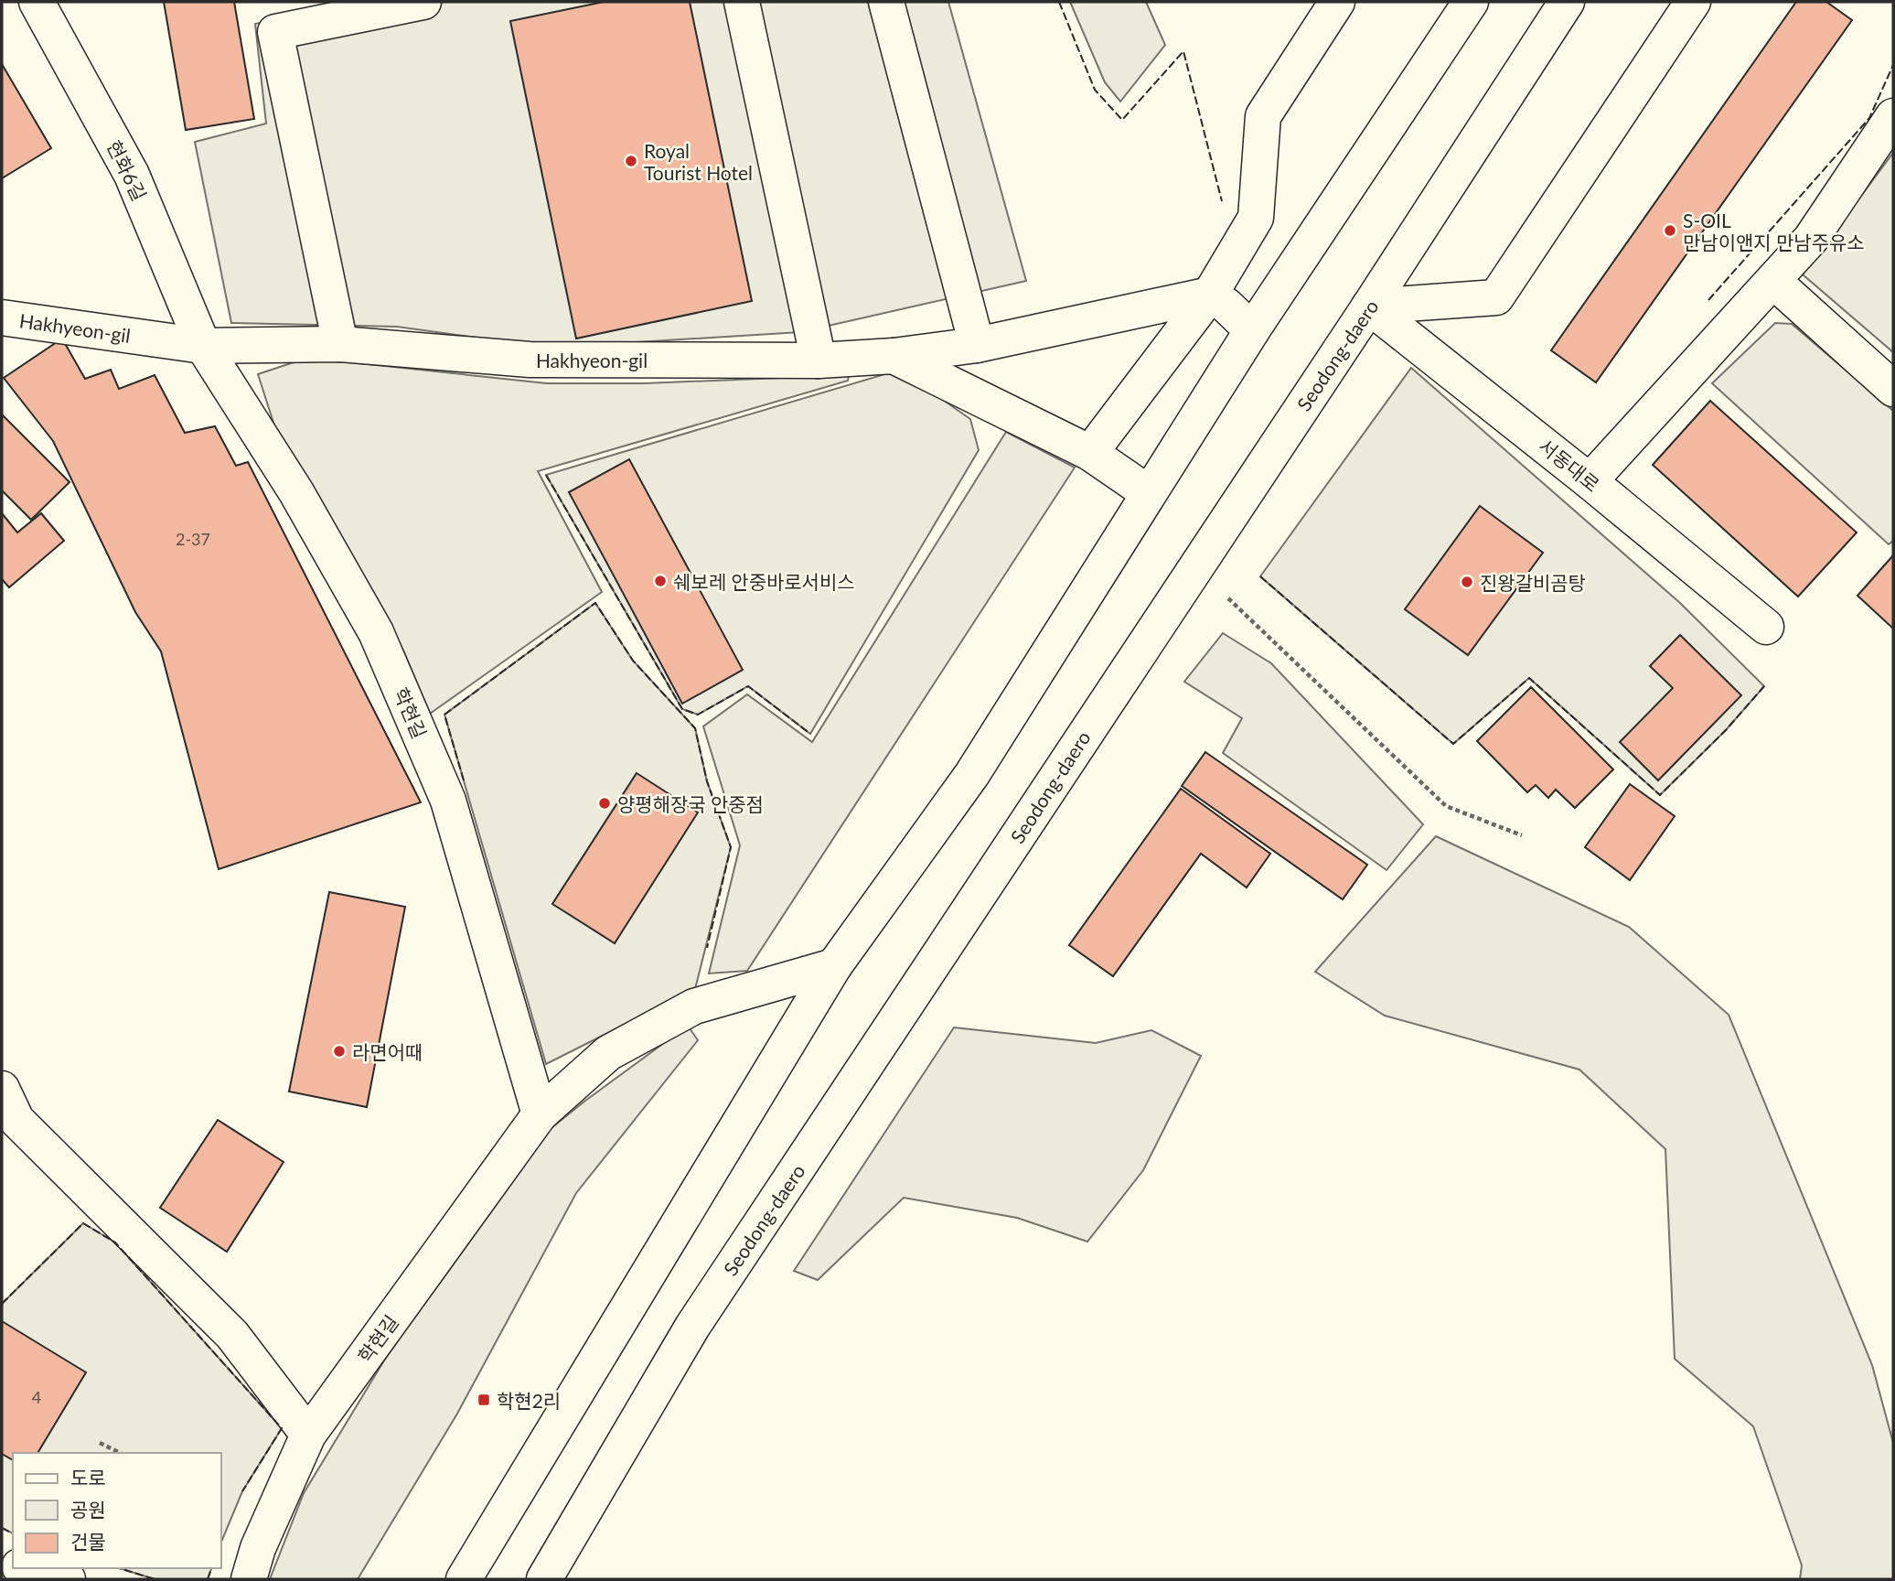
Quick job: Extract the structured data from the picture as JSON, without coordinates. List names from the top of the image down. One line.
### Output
{"streets":{"main road":["현화6길","Hakhyeon-gil","Seodong-daero","서동대로","학현길"]},"crossings":[["현화6길","Hakhyeon-gil"],["현화6길","학현길"],["Hakhyeon-gil","학현길"],["Seodong-daero","서동대로"]],"places":{"other":["Royal Tourist Hotel","S-OIL 만남이앤지 만남주유소","쉐보레 안중바로서비스","진왕갈비곰탕","양평해장국 안중점","라면어때"],"transit":["학현2리"]},"house_numbers":["2-37","4"],"legend":["도로","공원","건물"]}
